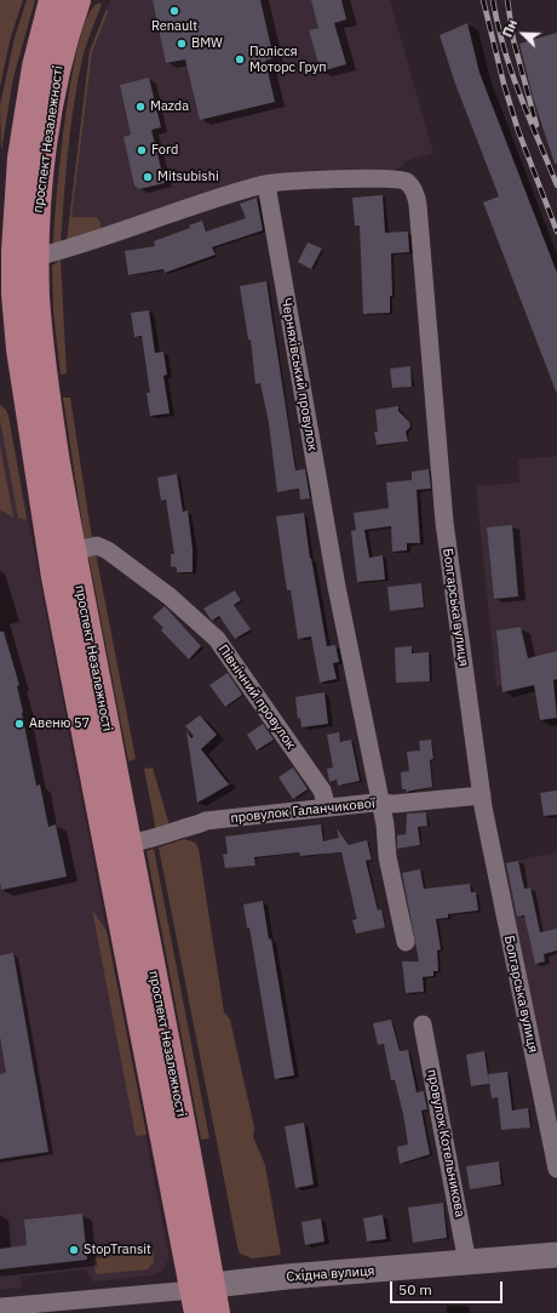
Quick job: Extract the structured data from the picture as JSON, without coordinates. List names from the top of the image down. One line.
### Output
{"streets":{"main road":["проспект Незалежності","Східна вулиця"],"street":["Черняхівський провулок","Болгарська вулиця","Північний провулок","провулок Галанчикової","провулок Котельникова"]},"crossings":[["проспект Незалежності","Північний провулок"],["проспект Незалежності","провулок Галанчикової"],["проспект Незалежності","Східна вулиця"],["Черняхівський провулок","Болгарська вулиця"],["Черняхівський провулок","провулок Галанчикової"],["Болгарська вулиця","провулок Галанчикової"],["Північний провулок","провулок Галанчикової"],["провулок Котельникова","Східна вулиця"]],"places":["Renault","BMW","Полісся Моторс Груп","Mazda","Ford","Mitsubishi","Авеню 57","StopTransit"],"scale_bar":"50 m","north":"top left"}
